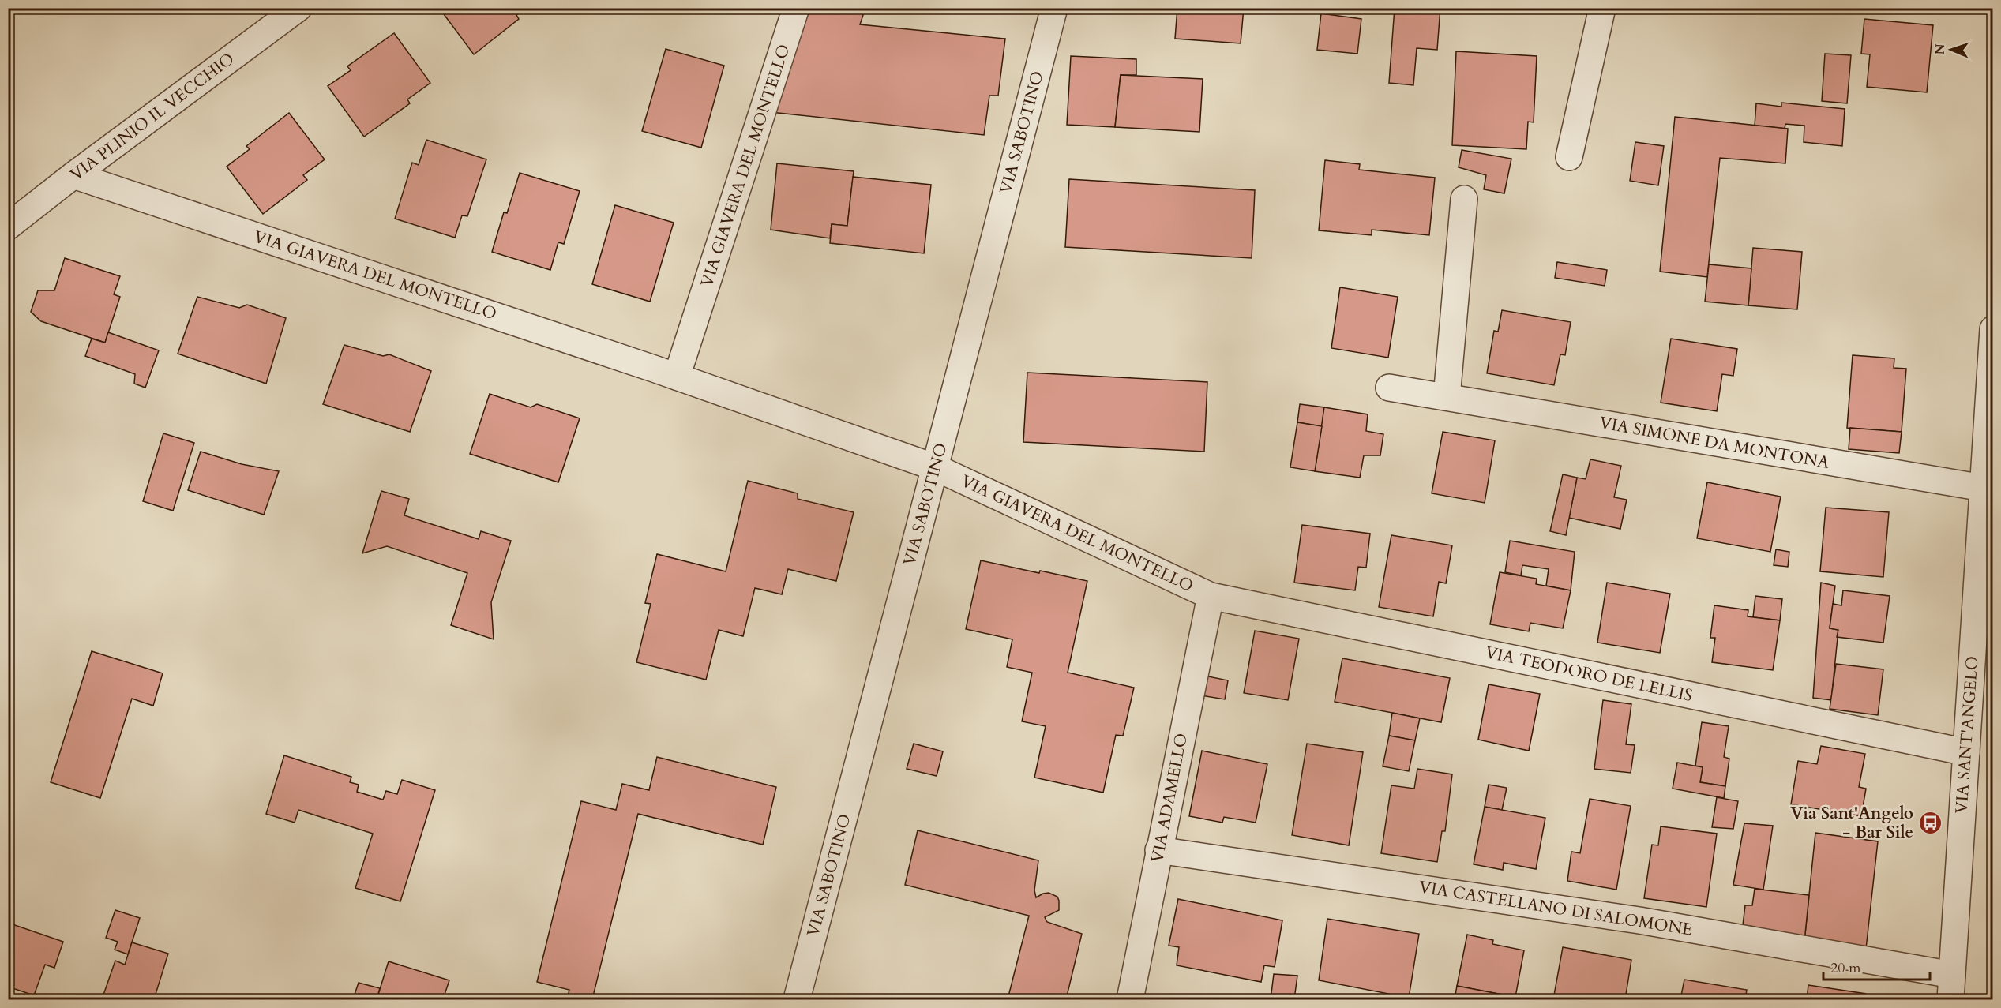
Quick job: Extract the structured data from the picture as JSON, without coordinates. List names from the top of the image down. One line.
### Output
{"streets":{"street":["VIA PLINIO IL VECCHIO","VIA SABOTINO","VIA GIAVERA DEL MONTELLO","VIA SIMONE DA MONTONA","VIA TEODORO DE LELLIS","VIA SANT'ANGELO","VIA ADAMELLO","VIA CASTELLANO DI SALOMONE"]},"crossings":[["VIA PLINIO IL VECCHIO","VIA GIAVERA DEL MONTELLO"],["VIA SABOTINO","VIA GIAVERA DEL MONTELLO"],["VIA GIAVERA DEL MONTELLO","VIA TEODORO DE LELLIS"],["VIA GIAVERA DEL MONTELLO","VIA ADAMELLO"],["VIA SIMONE DA MONTONA","VIA SANT'ANGELO"],["VIA TEODORO DE LELLIS","VIA SANT'ANGELO"],["VIA TEODORO DE LELLIS","VIA ADAMELLO"],["VIA SANT'ANGELO","VIA CASTELLANO DI SALOMONE"],["VIA ADAMELLO","VIA CASTELLANO DI SALOMONE"]],"places":{"bus stop":["Via Sant'Angelo - Bar Sile"]},"scale_bar":"20 m","north":"left"}
